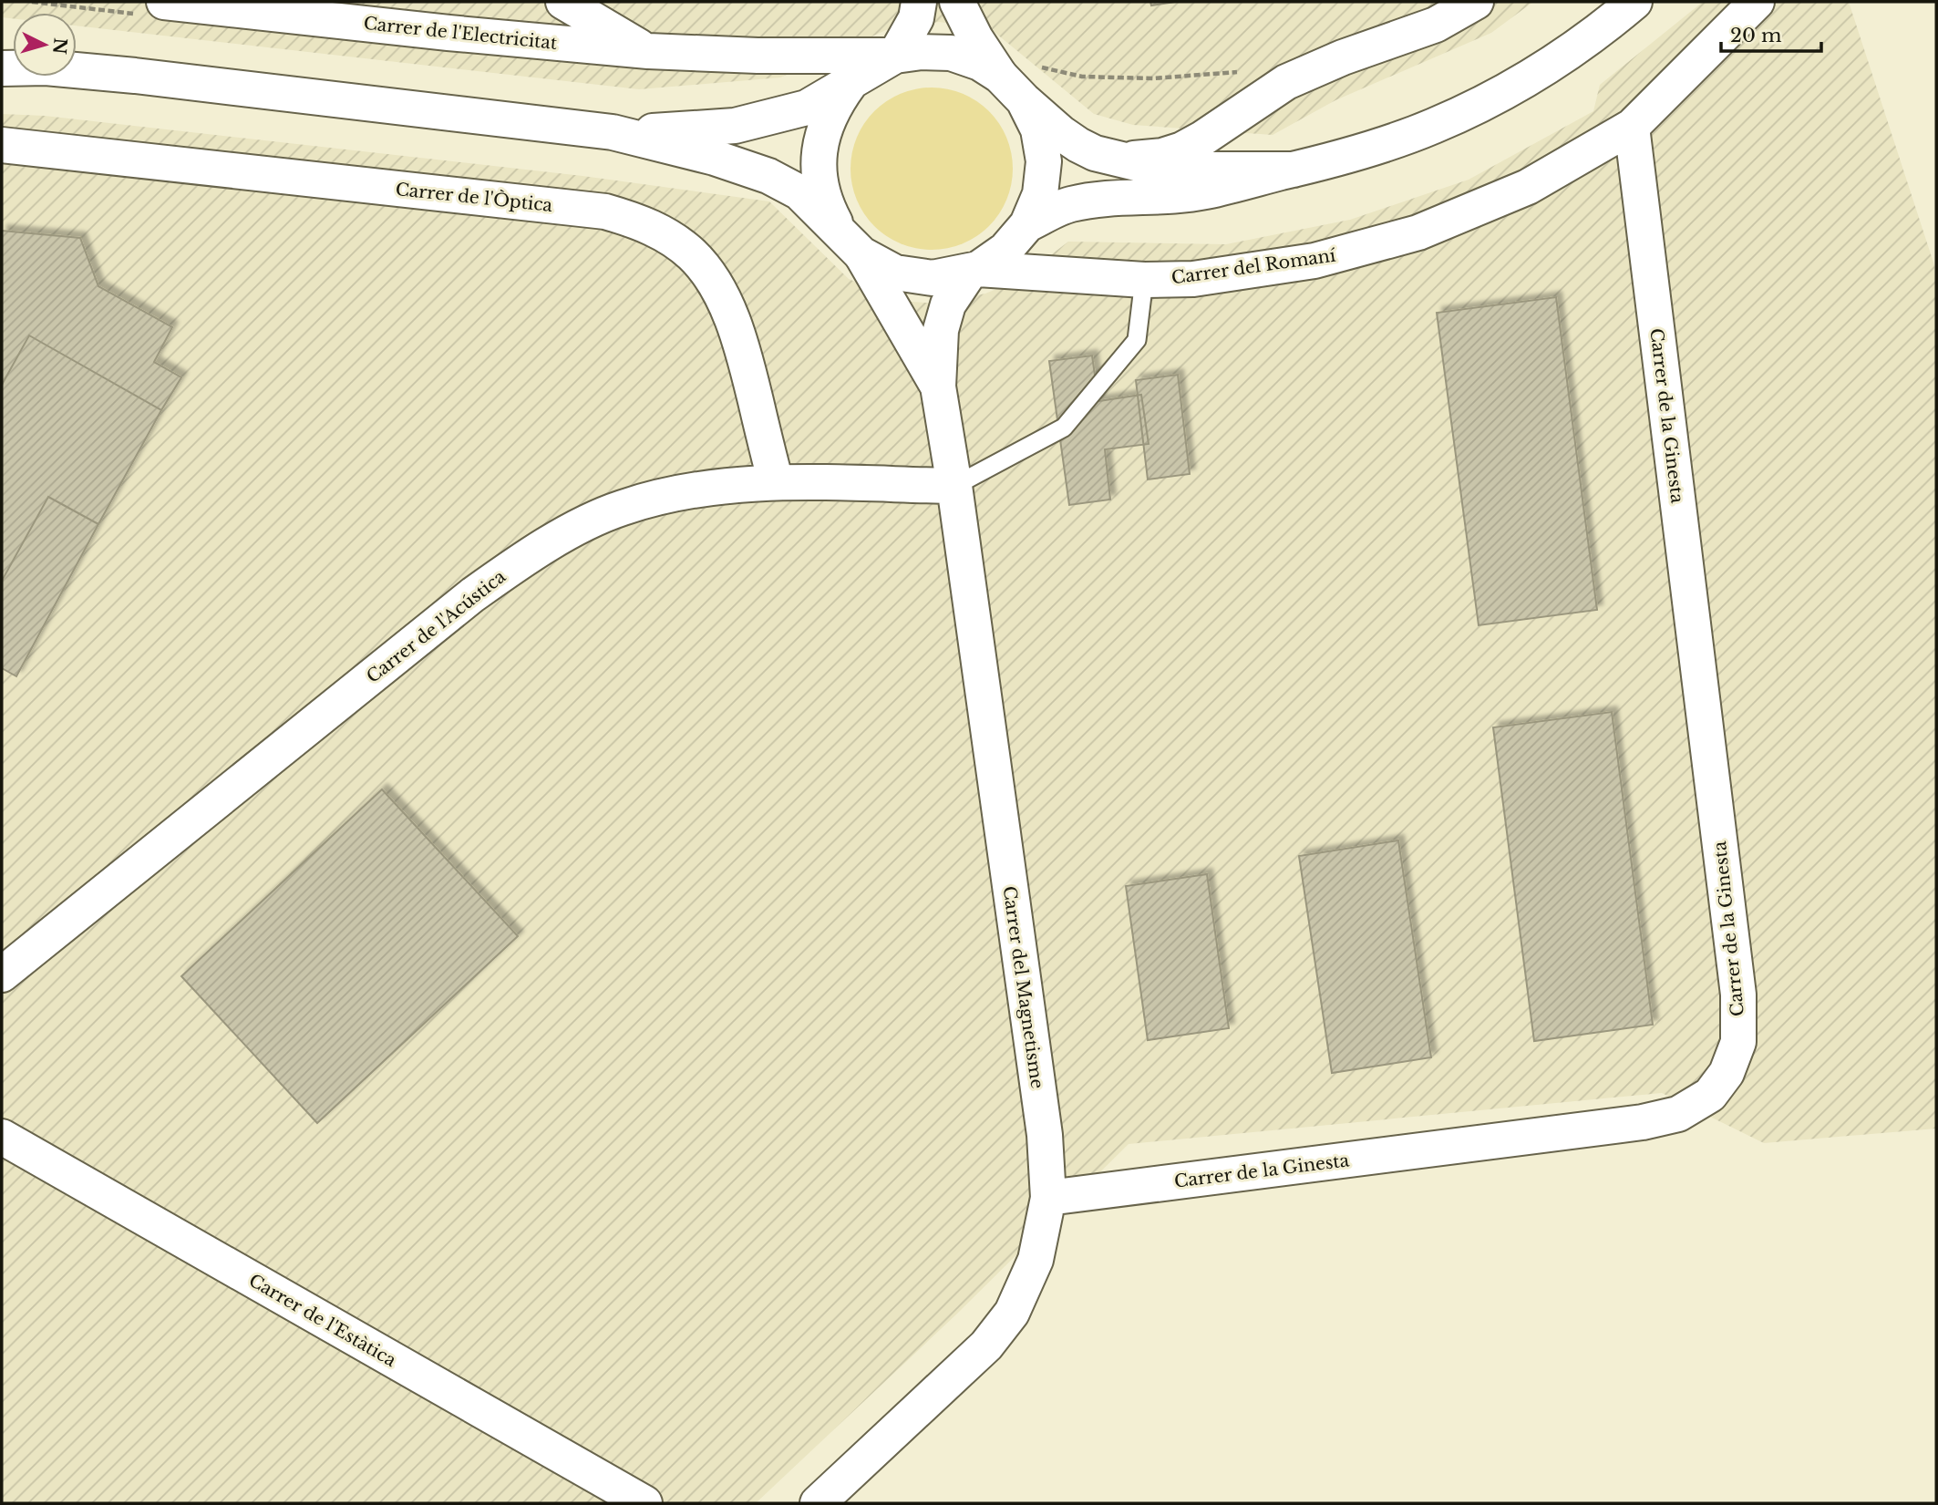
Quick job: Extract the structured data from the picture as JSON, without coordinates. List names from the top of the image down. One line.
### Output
{"streets":{"street":["Carrer de l'Electricitat","Carrer de l'Òptica","Carrer del Romaní","Carrer de la Ginesta","Carrer de l'Acústica","Carrer del Magnetisme","Carrer de l'Estàtica"]},"crossings":[["Carrer de l'Electricitat","Carrer del Romaní"],["Carrer de l'Electricitat","Carrer del Magnetisme"],["Carrer de l'Òptica","Carrer de l'Acústica"],["Carrer del Romaní","Carrer de la Ginesta"],["Carrer del Romaní","Carrer del Magnetisme"],["Carrer de la Ginesta","Carrer del Magnetisme"],["Carrer de l'Acústica","Carrer del Magnetisme"]],"scale_bar":"20 m","north":"right"}
